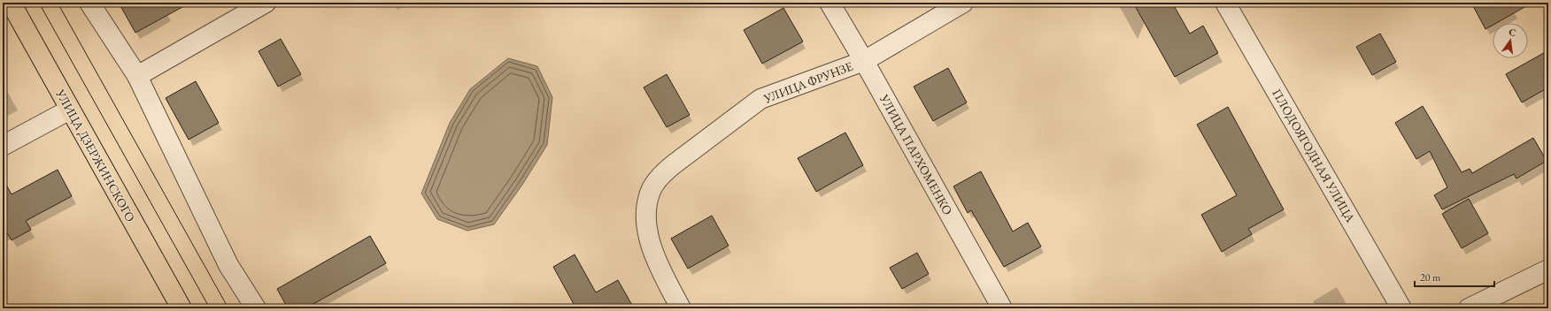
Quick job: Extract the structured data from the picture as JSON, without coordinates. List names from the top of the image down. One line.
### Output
{"streets":{"main road":["УЛИЦА ДЗЕРЖИНСКОГО"],"street":["УЛИЦА ФРУНЗЕ","УЛИЦА ПАРХОМЕНКО","ПЛОДОЯГОДНАЯ УЛИЦА"]},"crossings":[["УЛИЦА ФРУНЗЕ","УЛИЦА ПАРХОМЕНКО"]],"scale_bar":"20 m","north":"top"}
